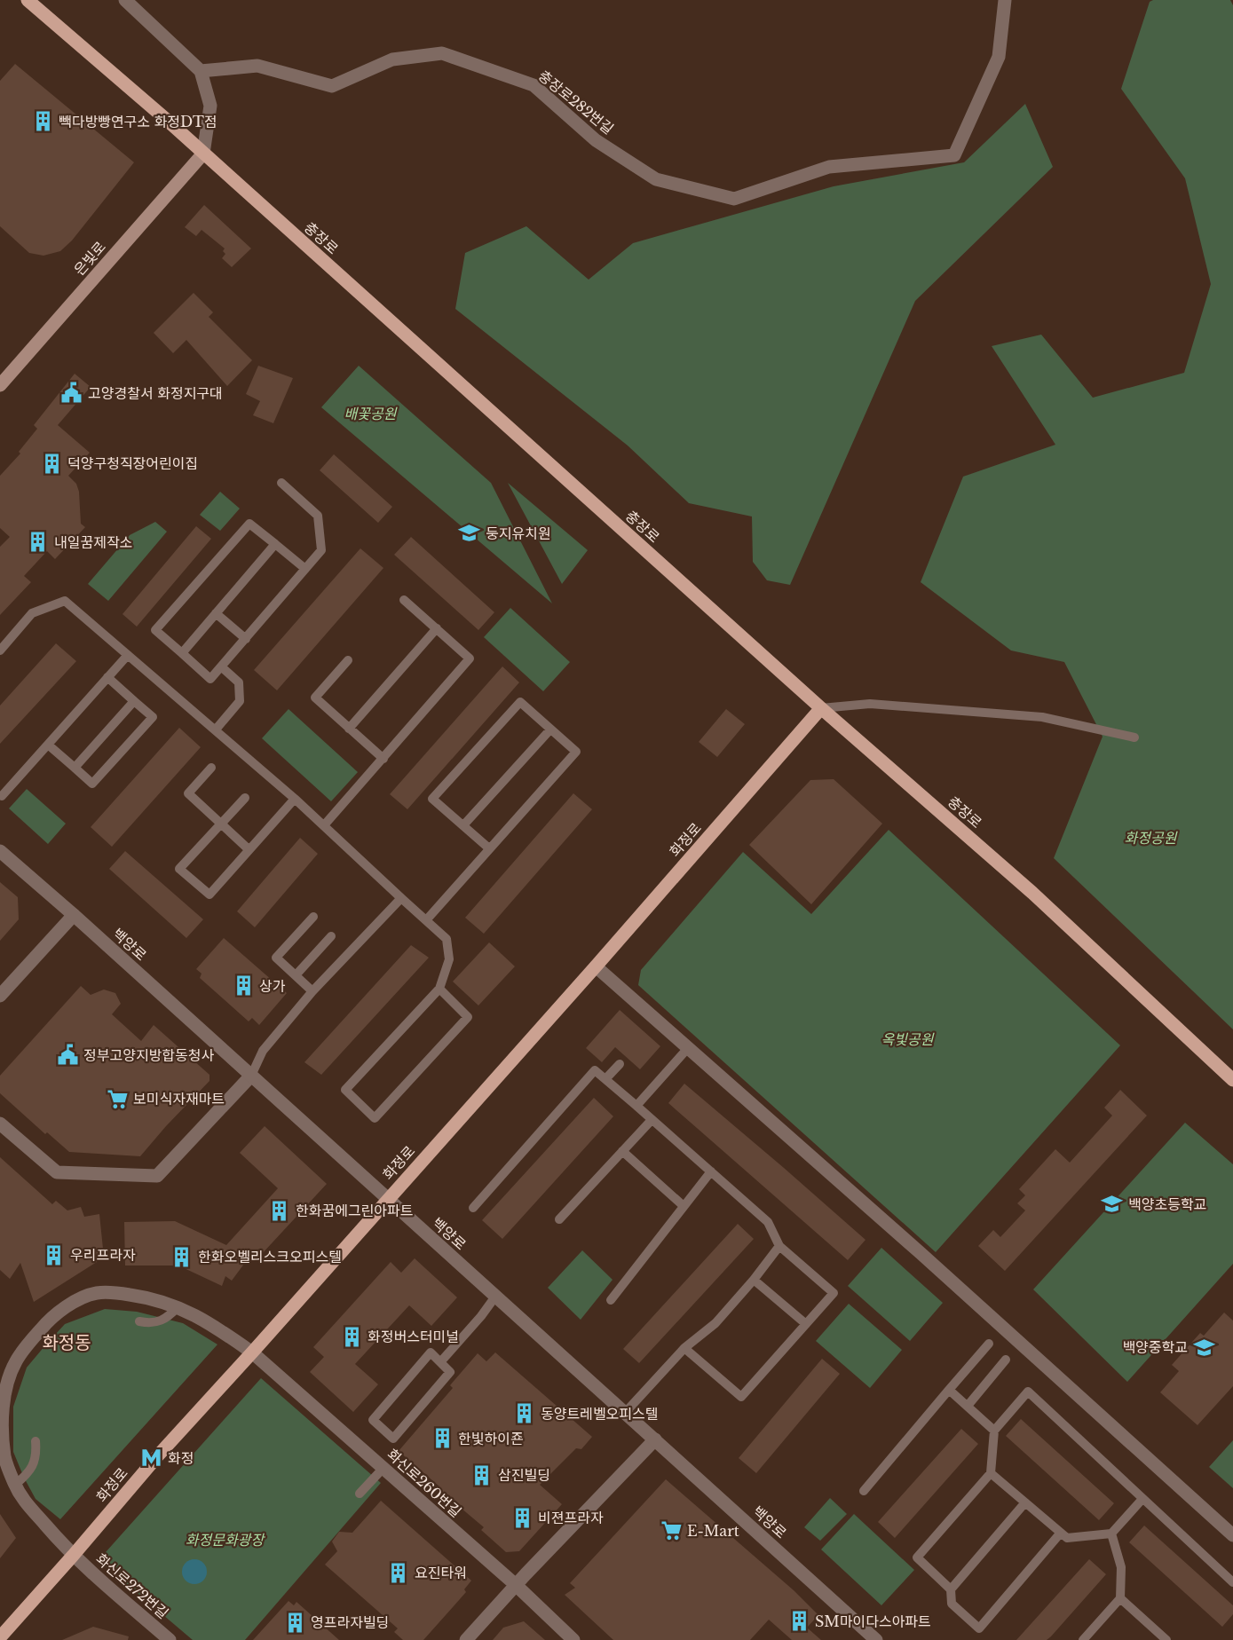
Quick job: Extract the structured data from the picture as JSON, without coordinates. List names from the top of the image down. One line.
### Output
{"streets":{"main road":["충장로","은빛로","화정로"],"street":["충장로282번길","백양로","화신로260번길","화신로272번길"]},"crossings":[["충장로","은빛로"],["충장로","화정로"],["화정로","백양로"],["화정로","화신로260번길"],["화정로","화신로272번길"],["화신로260번길","화신로272번길"]],"districts":["화정동"],"parks":["배꽃공원","화정공원","옥빛공원","화정문화광장"],"places":{"building":["빽다방빵연구소 화정DT점","덕양구청직장어린이집","내일꿈제작소","상가","한화꿈에그린아파트","우리프라자","한화오벨리스크오피스텔","화정버스터미널","동양트레벨오피스텔","한빛하이죤","삼진빌딩","비젼프라자","요진타워","SM마이다스아파트","영프라자빌딩"],"public building":["고양경찰서 화정지구대","정부고양지방합동청사"],"school or university":["둥지유치원","백양초등학교","백양중학교"],"supermarket":["보미식자재마트","E-Mart"],"metro station":["화정"]}}
